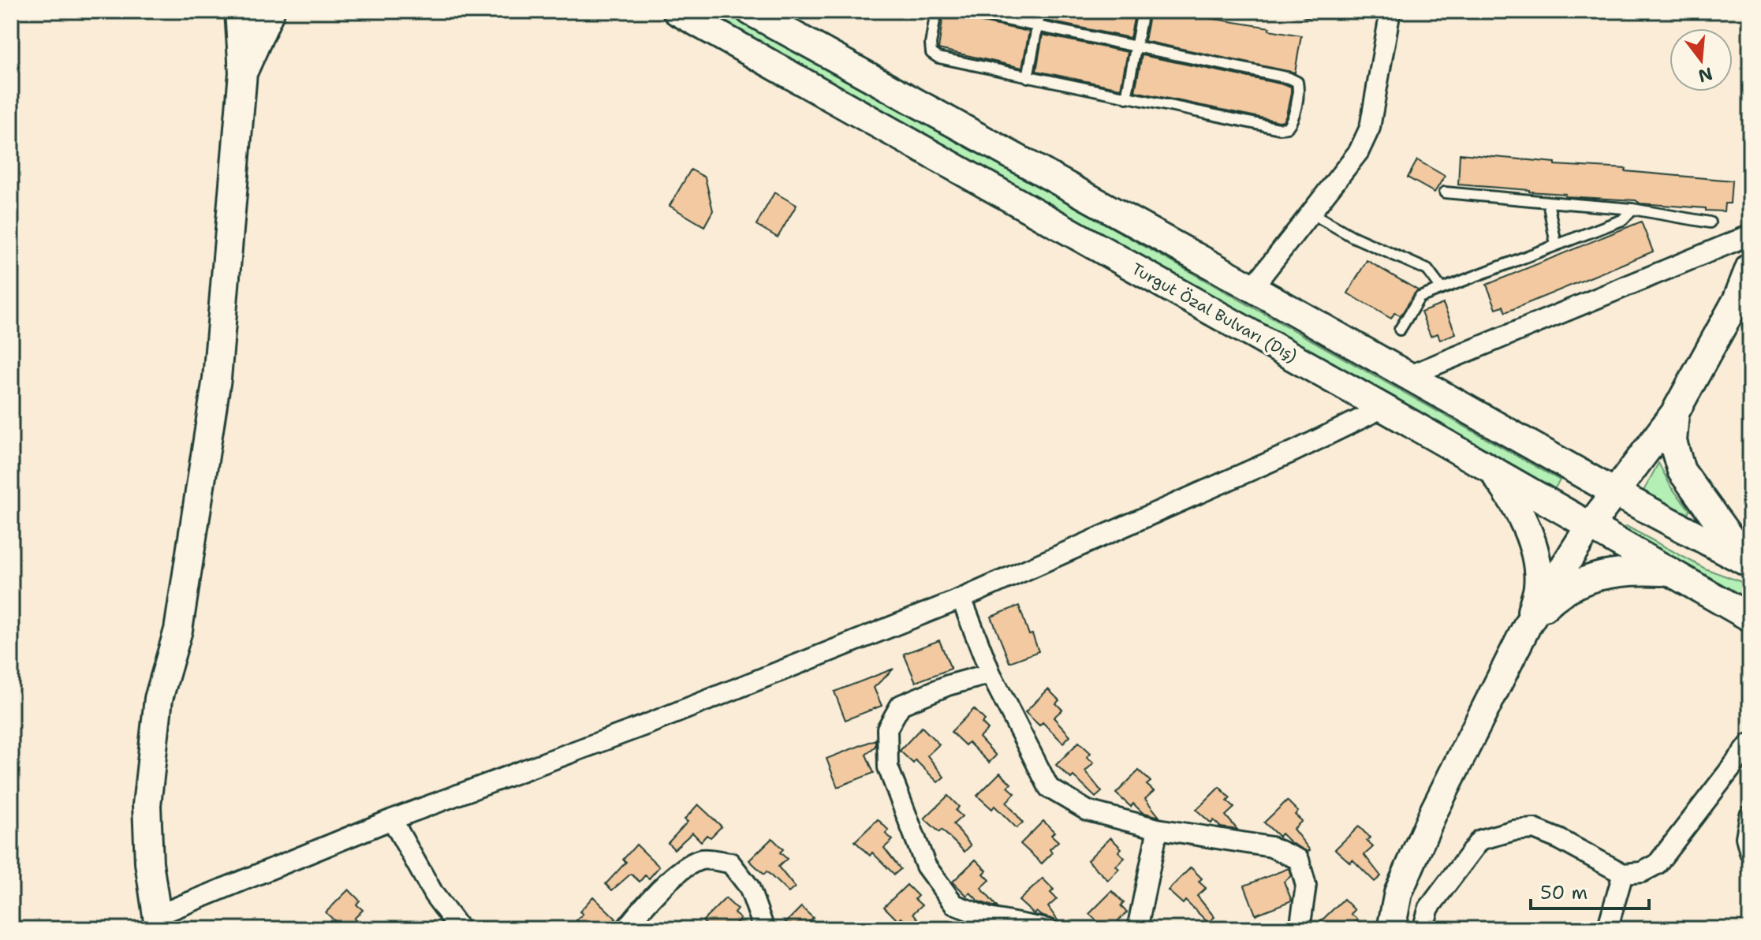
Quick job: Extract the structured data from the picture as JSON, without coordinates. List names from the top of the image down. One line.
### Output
{"streets":{"main road":["Turgut Özal Bulvarı (Dış)"]},"scale_bar":"50 m","north":"bottom"}
